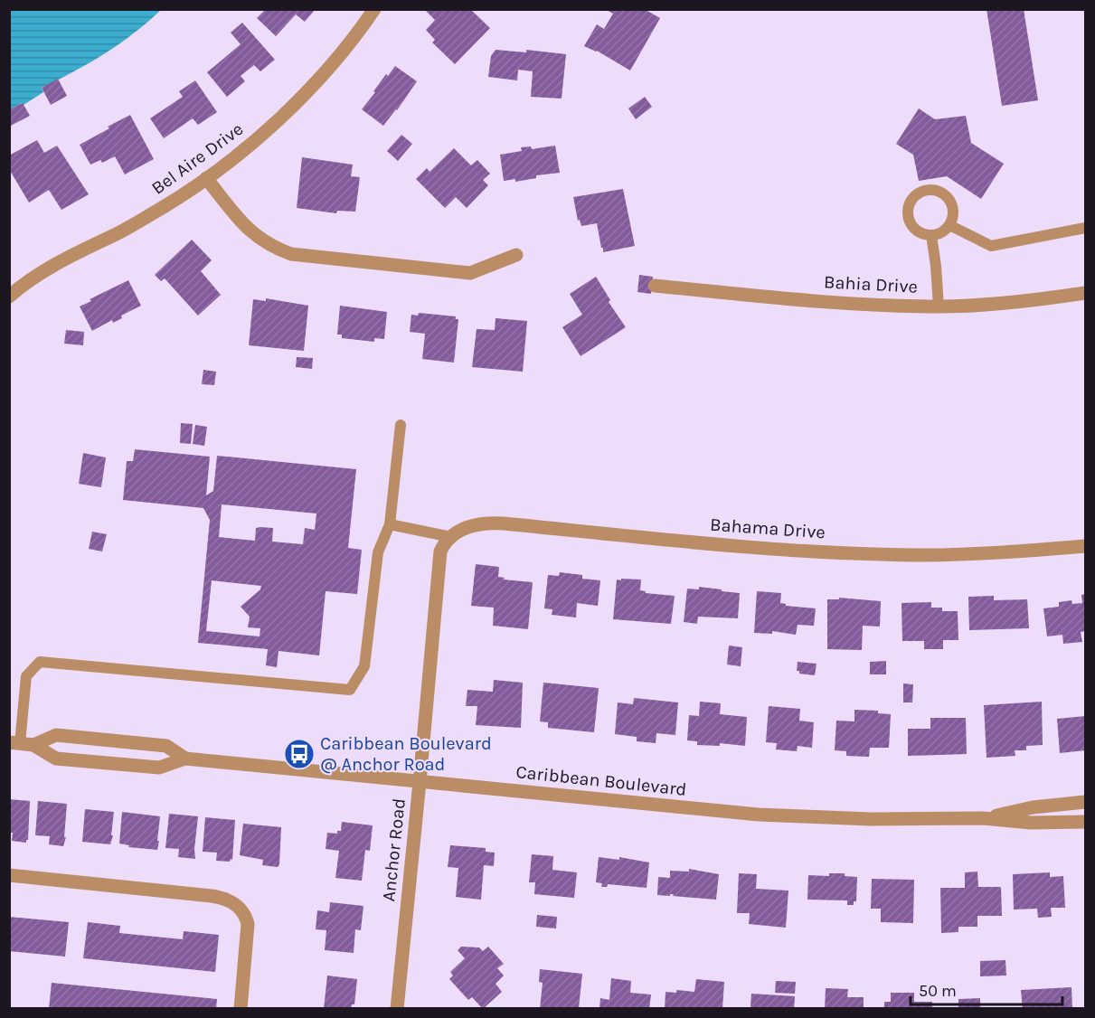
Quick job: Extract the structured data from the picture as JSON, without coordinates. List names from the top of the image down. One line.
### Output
{"streets":{"street":["Bel Aire Drive","Bahia Drive","Bahama Drive","Caribbean Boulevard","Anchor Road"]},"crossings":[["Bahama Drive","Anchor Road"],["Caribbean Boulevard","Anchor Road"]],"places":{"bus stop":["Caribbean Boulevard @ Anchor Road"]},"scale_bar":"50 m"}
